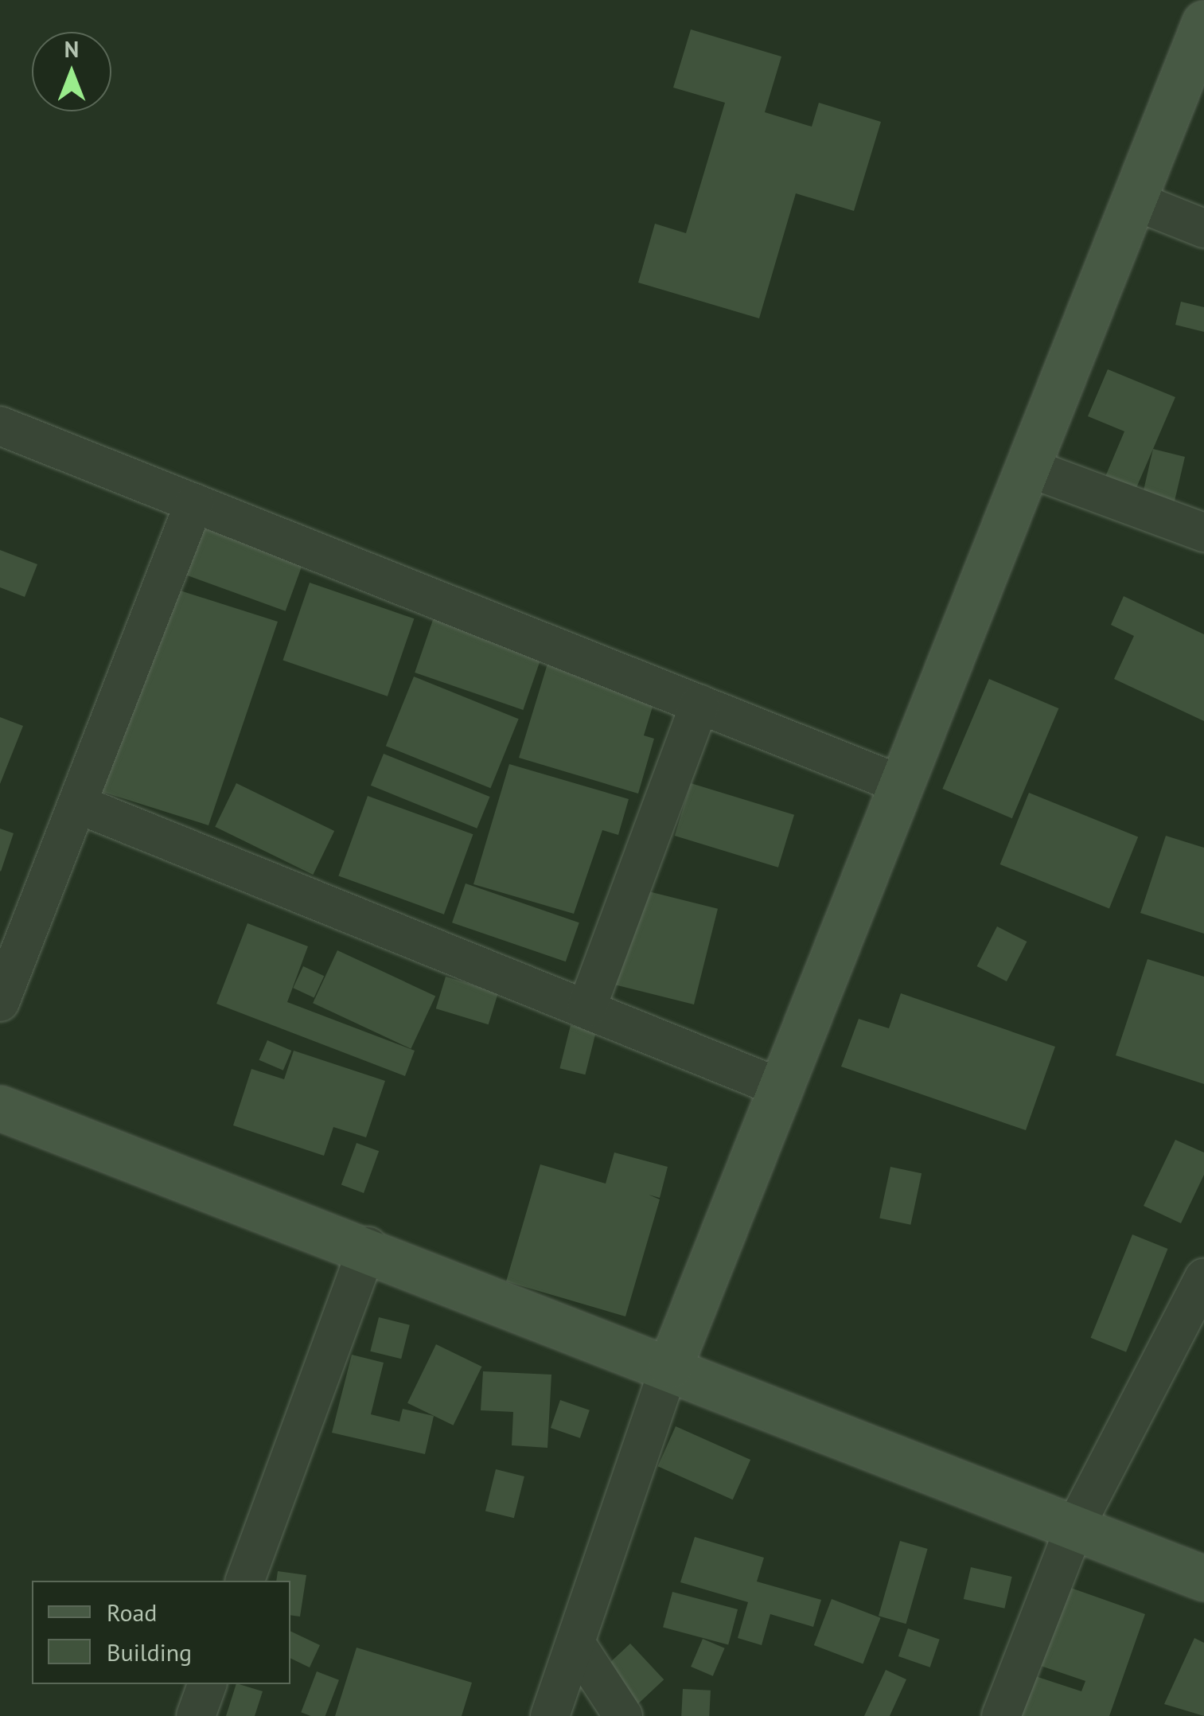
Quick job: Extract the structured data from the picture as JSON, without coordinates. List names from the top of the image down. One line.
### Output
{"legend":["Road","Building"],"north":"top"}
